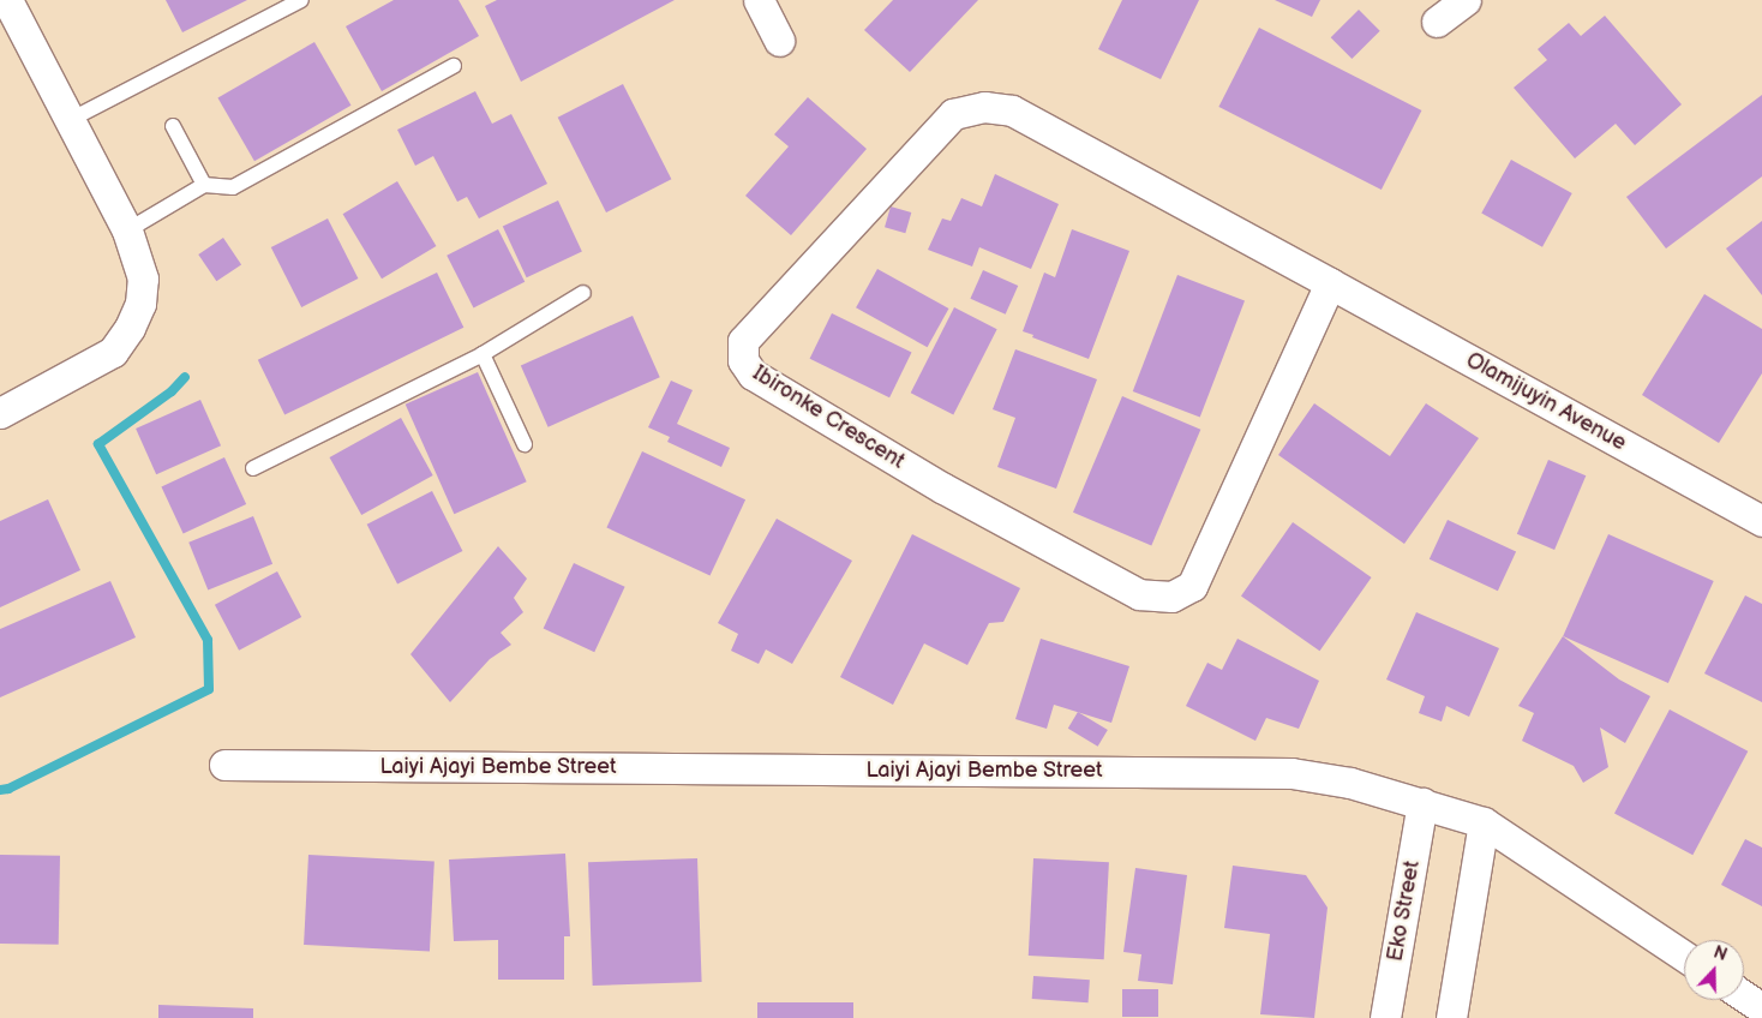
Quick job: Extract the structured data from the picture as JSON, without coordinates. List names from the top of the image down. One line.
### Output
{"streets":{"street":["Olamijuyin Avenue","Ibironke Crescent","Laiyi Ajayi Bembe Street","Eko Street"]},"crossings":[["Olamijuyin Avenue","Ibironke Crescent"],["Laiyi Ajayi Bembe Street","Eko Street"]],"north":"top"}
